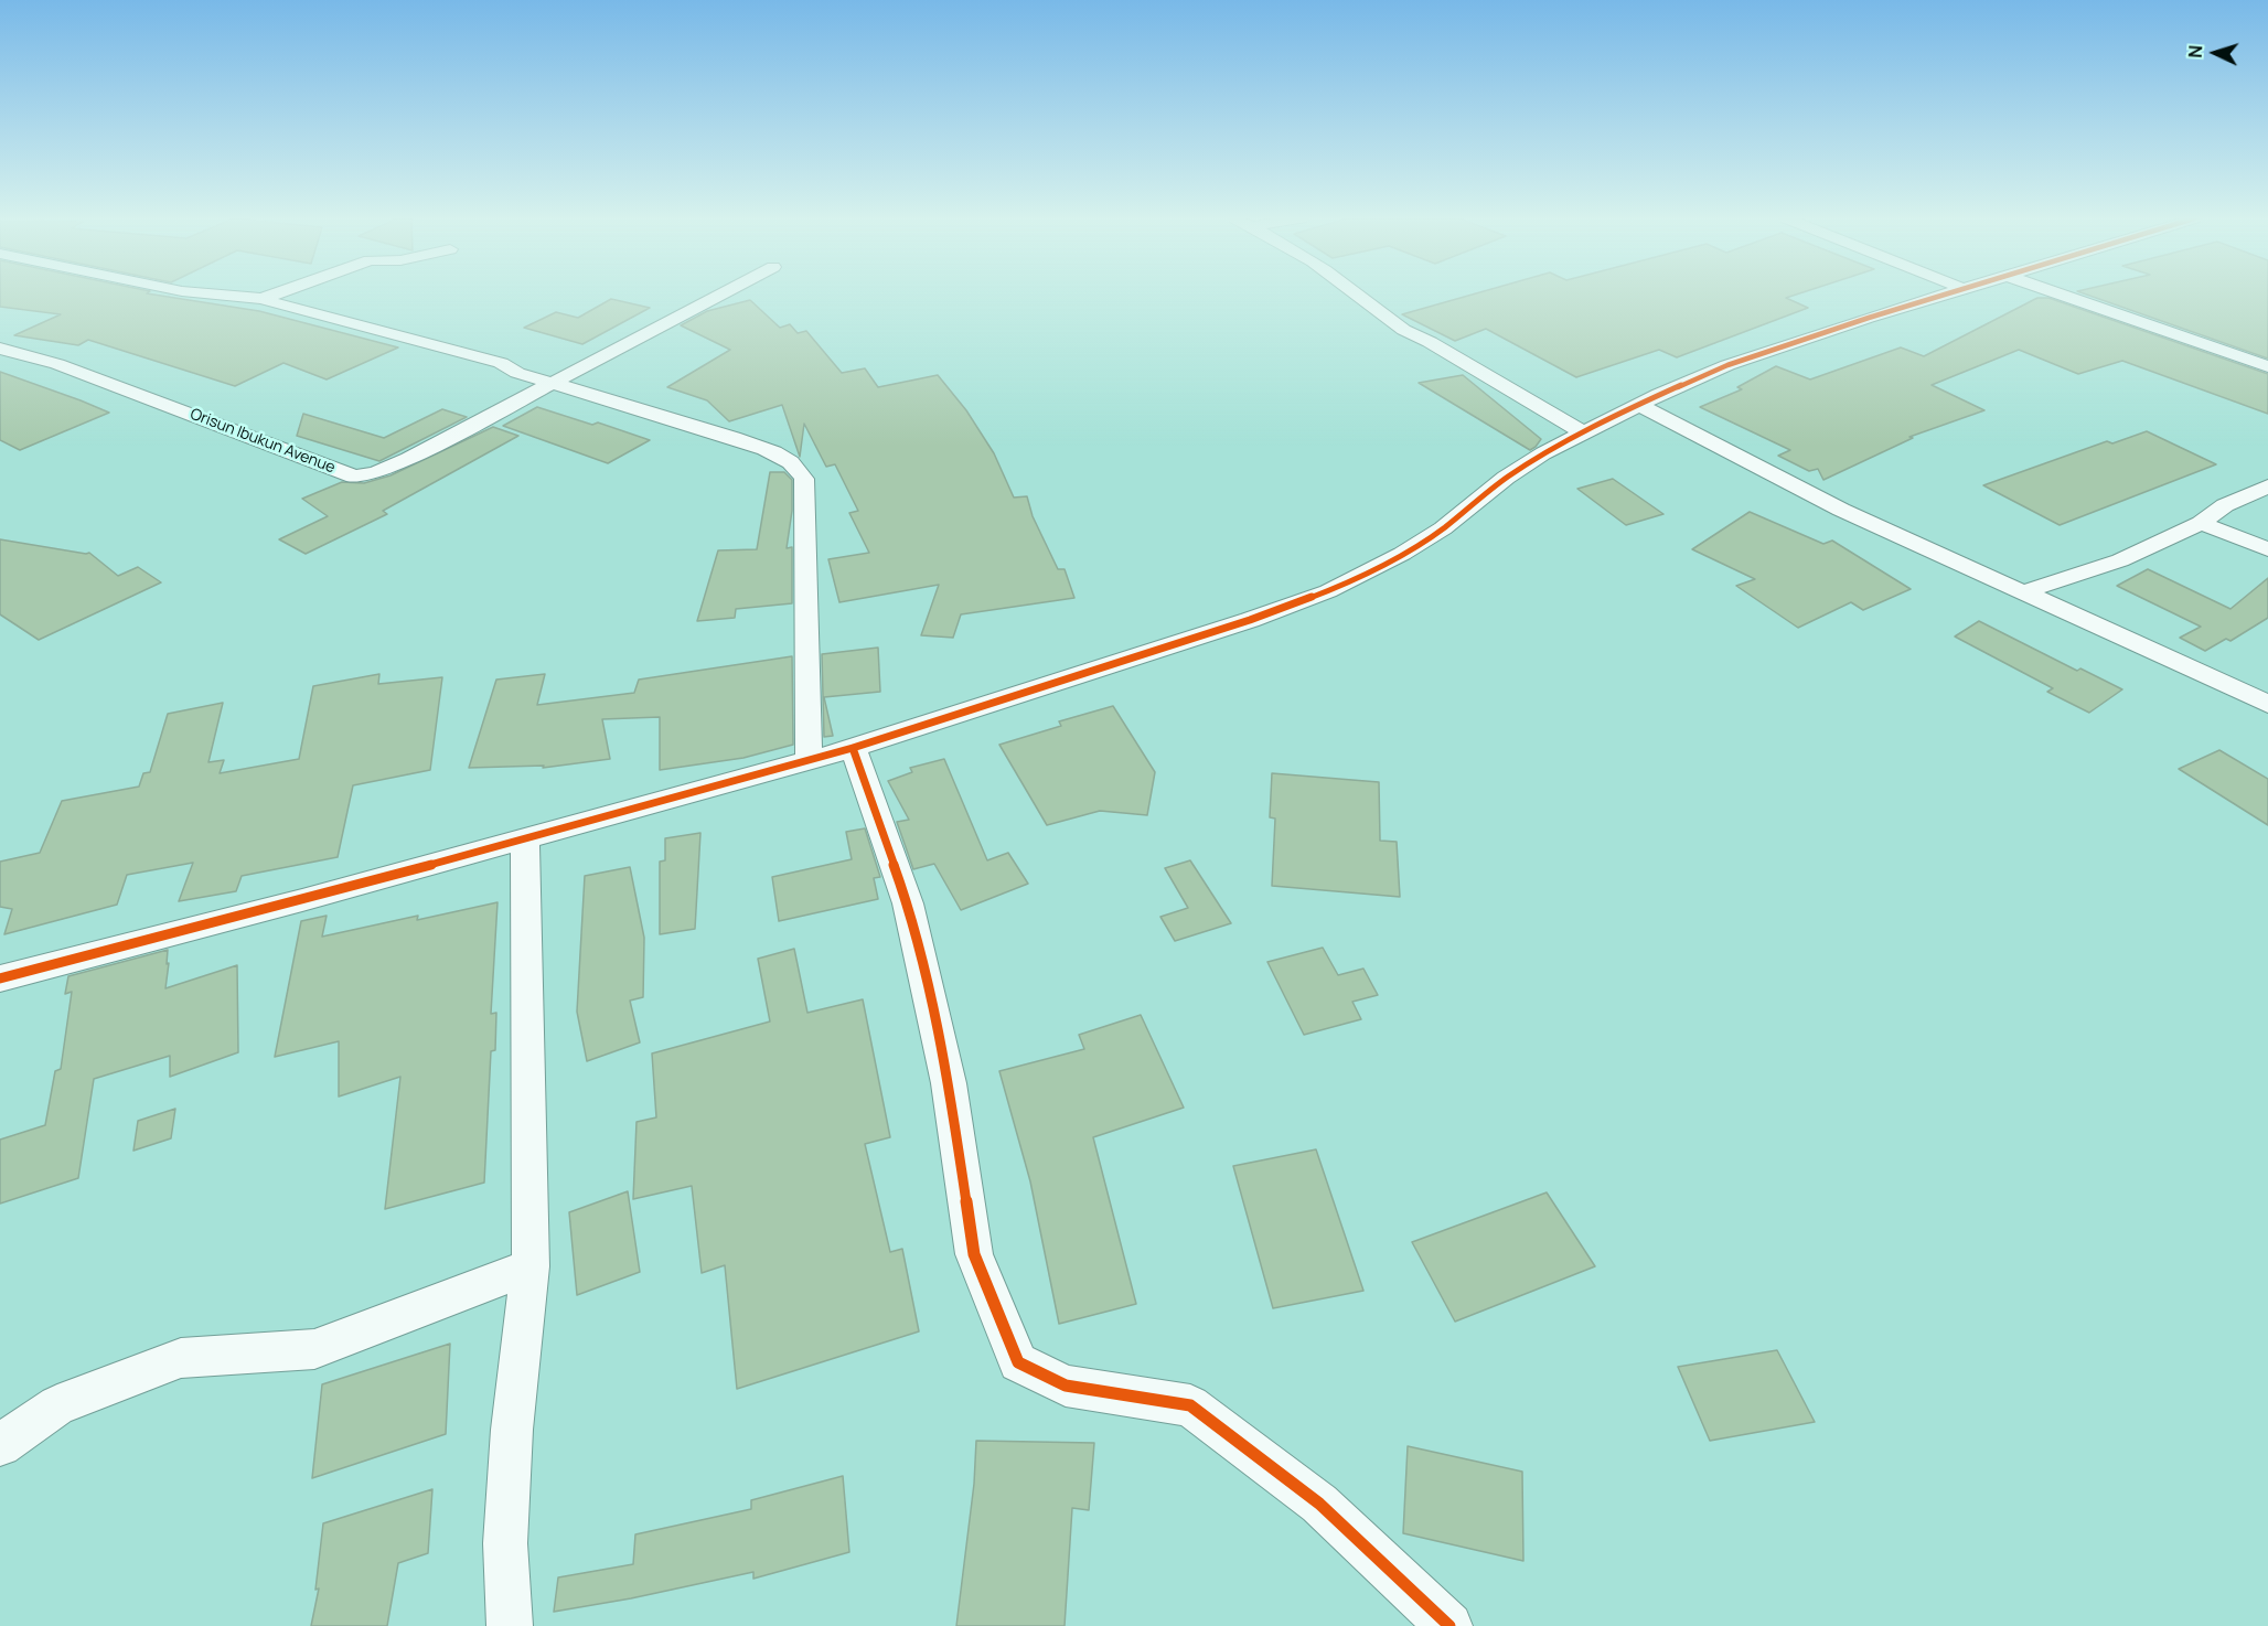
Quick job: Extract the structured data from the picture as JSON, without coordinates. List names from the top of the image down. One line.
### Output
{"streets":{"street":["Orisun Ibukun Avenue"]},"north":"left"}
